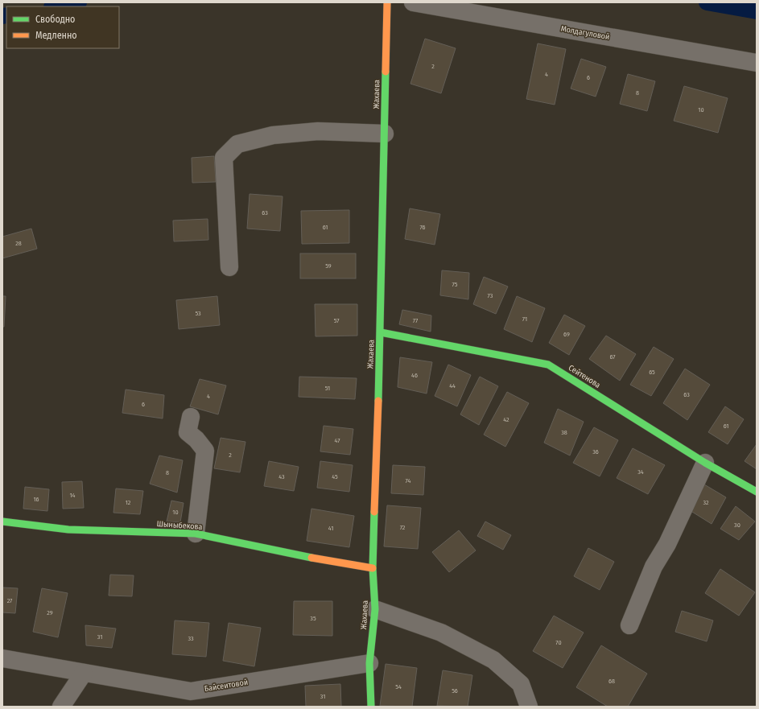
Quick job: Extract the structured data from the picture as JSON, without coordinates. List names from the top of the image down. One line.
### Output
{"streets":{"street":["Молдагуловой","Жахаева","Сейтенова","Шыныбекова","Байсеитовой"]},"crossings":[["Жахаева","Сейтенова"],["Жахаева","Шыныбекова"],["Жахаева","Байсеитовой"]],"house_numbers":["2","4","6","8","10","63","61","76","28","59","75","73","53","71","57","77","69","67","65","46","44","51","63","4","6","42","61","38","47","36","2","34","8","43","45","74","14","16","12","32","10","30","72","41","27","29","35","31","33","70","68","54","56","31"],"legend":["Свободно","Медленно"]}
